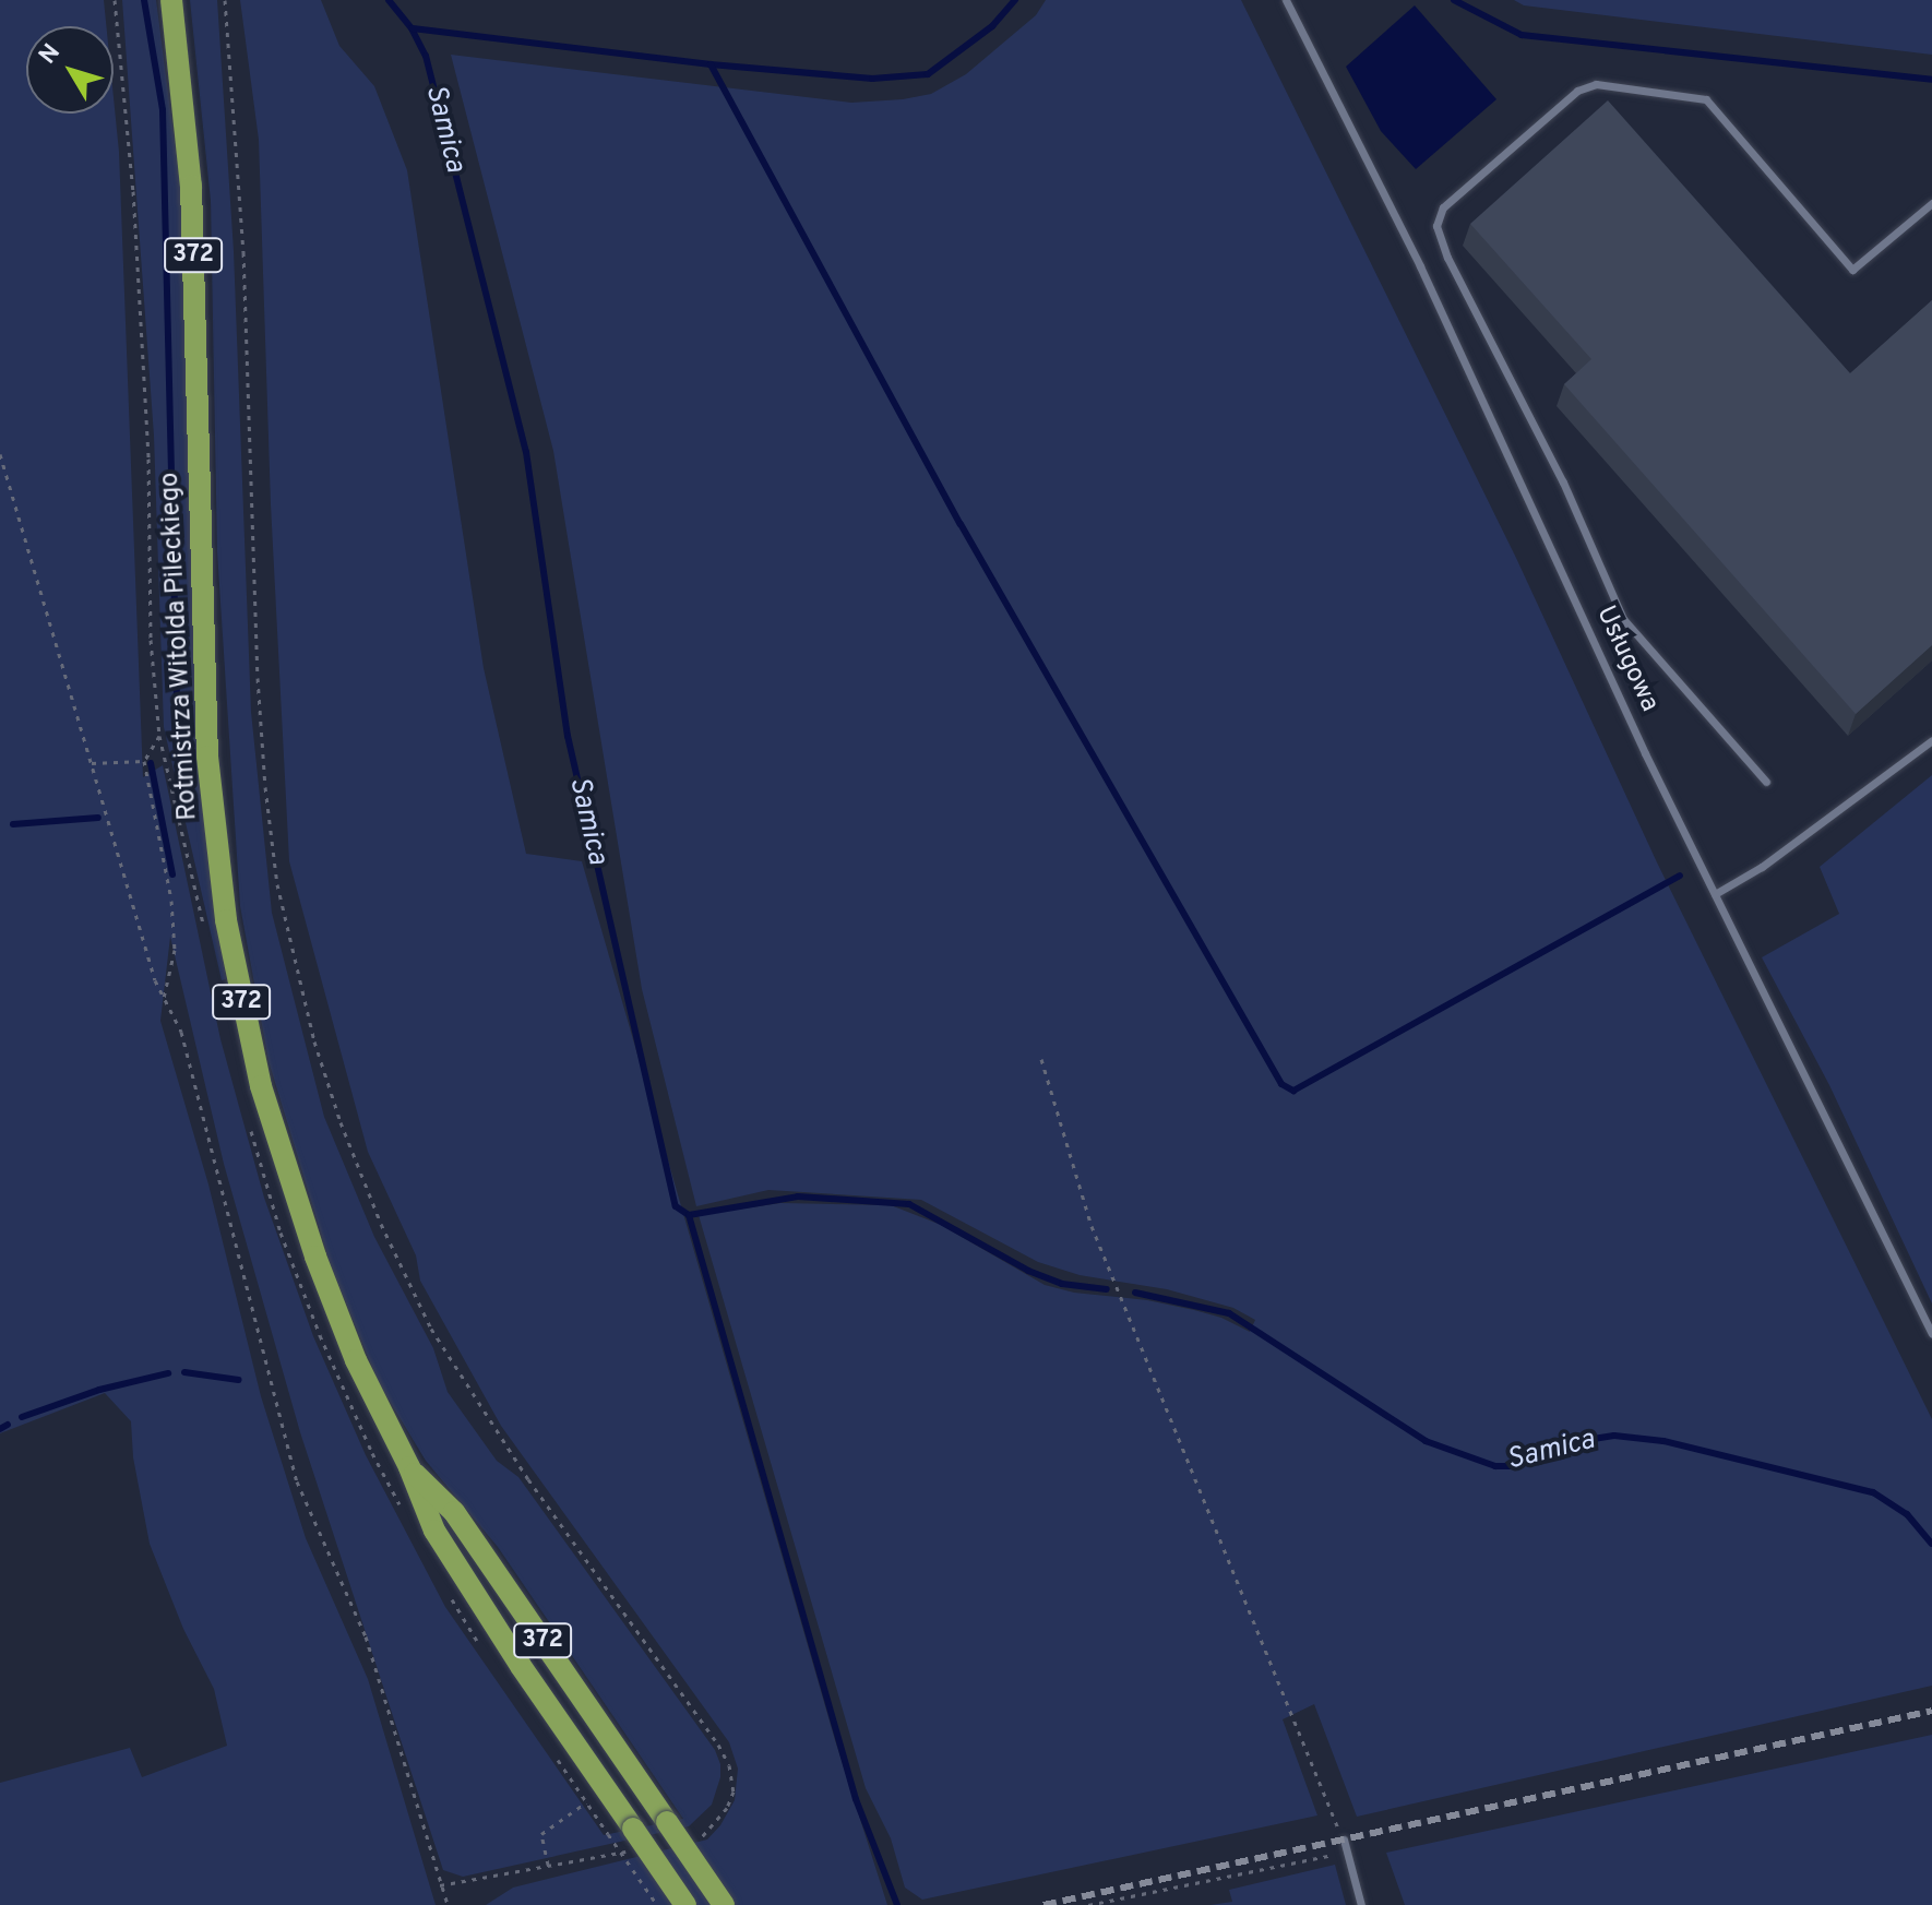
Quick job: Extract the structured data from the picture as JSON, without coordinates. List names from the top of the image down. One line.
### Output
{"streets":{"main road":["372","Rotmistrza Witolda Pileckiego"],"lane":["Usługowa"]},"water":["Samica"],"north":"top left"}
